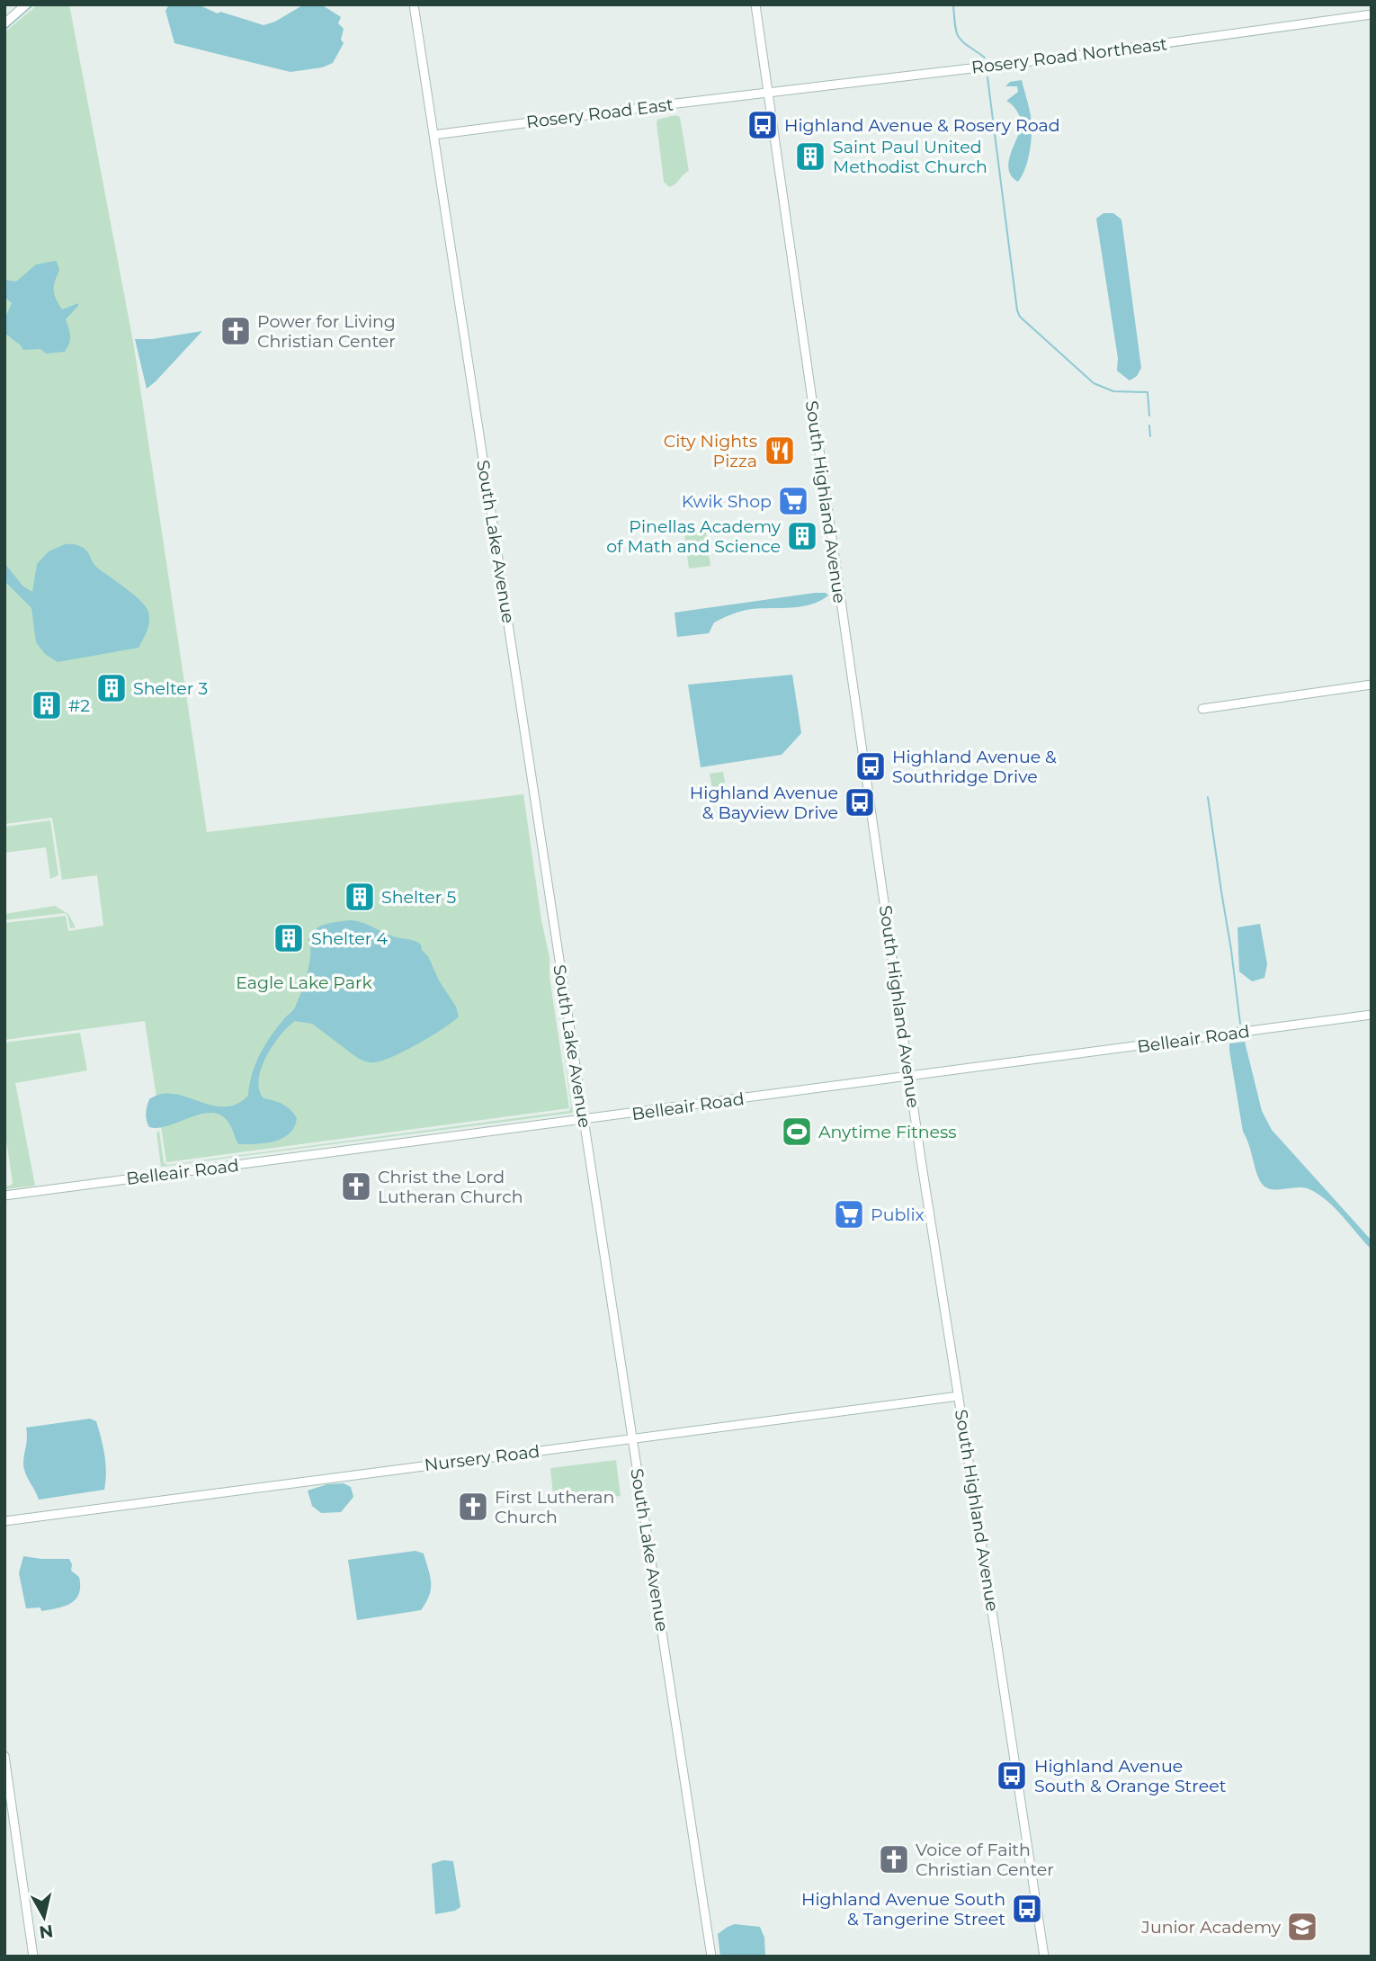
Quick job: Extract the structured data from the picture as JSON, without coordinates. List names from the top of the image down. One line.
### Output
{"streets":{"street":["Rosery Road Northeast","Rosery Road East","South Highland Avenue","South Lake Avenue","Belleair Road","Nursery Road"]},"crossings":[["Rosery Road Northeast","Rosery Road East"],["Rosery Road Northeast","South Highland Avenue"],["Rosery Road East","South Highland Avenue"],["Rosery Road East","South Lake Avenue"],["South Highland Avenue","Belleair Road"],["South Highland Avenue","Nursery Road"],["South Lake Avenue","Belleair Road"],["South Lake Avenue","Nursery Road"]],"parks":["Eagle Lake Park"],"places":{"bus stop":["Highland Avenue & Rosery Road","Highland Avenue & Southridge Drive","Highland Avenue & Bayview Drive","Highland Avenue South & Orange Street","Highland Avenue South & Tangerine Street"],"building":["Saint Paul United Methodist Church","Pinellas Academy of Math and Science","Shelter 3","#2","Shelter 5","Shelter 4"],"church":["Power for Living Christian Center","Christ the Lord Lutheran Church","First Lutheran Church","Voice of Faith Christian Center"],"restaurant":["City Nights Pizza"],"supermarket":["Kwik Shop","Publix"],"sports":["Anytime Fitness"],"school or university":["Junior Academy"]},"north":"bottom"}
